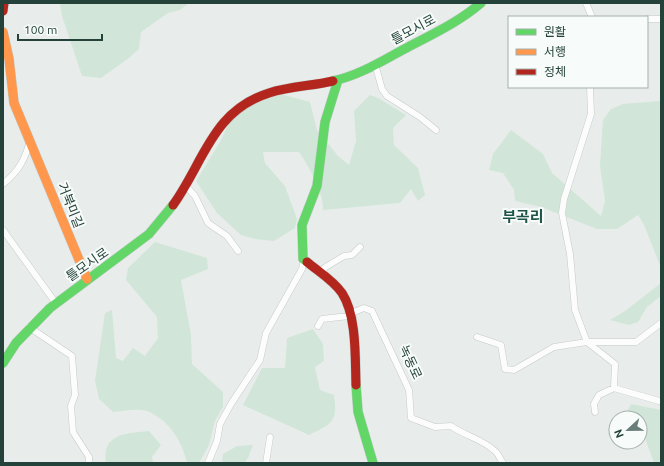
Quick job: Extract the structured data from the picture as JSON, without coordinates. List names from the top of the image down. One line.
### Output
{"streets":{"street":["틀모시로","거북미길","녹동로"]},"crossings":[["틀모시로","거북미길"]],"districts":["부곡리"],"legend":["원활","서행","정체"],"scale_bar":"100 m","north":"left"}
